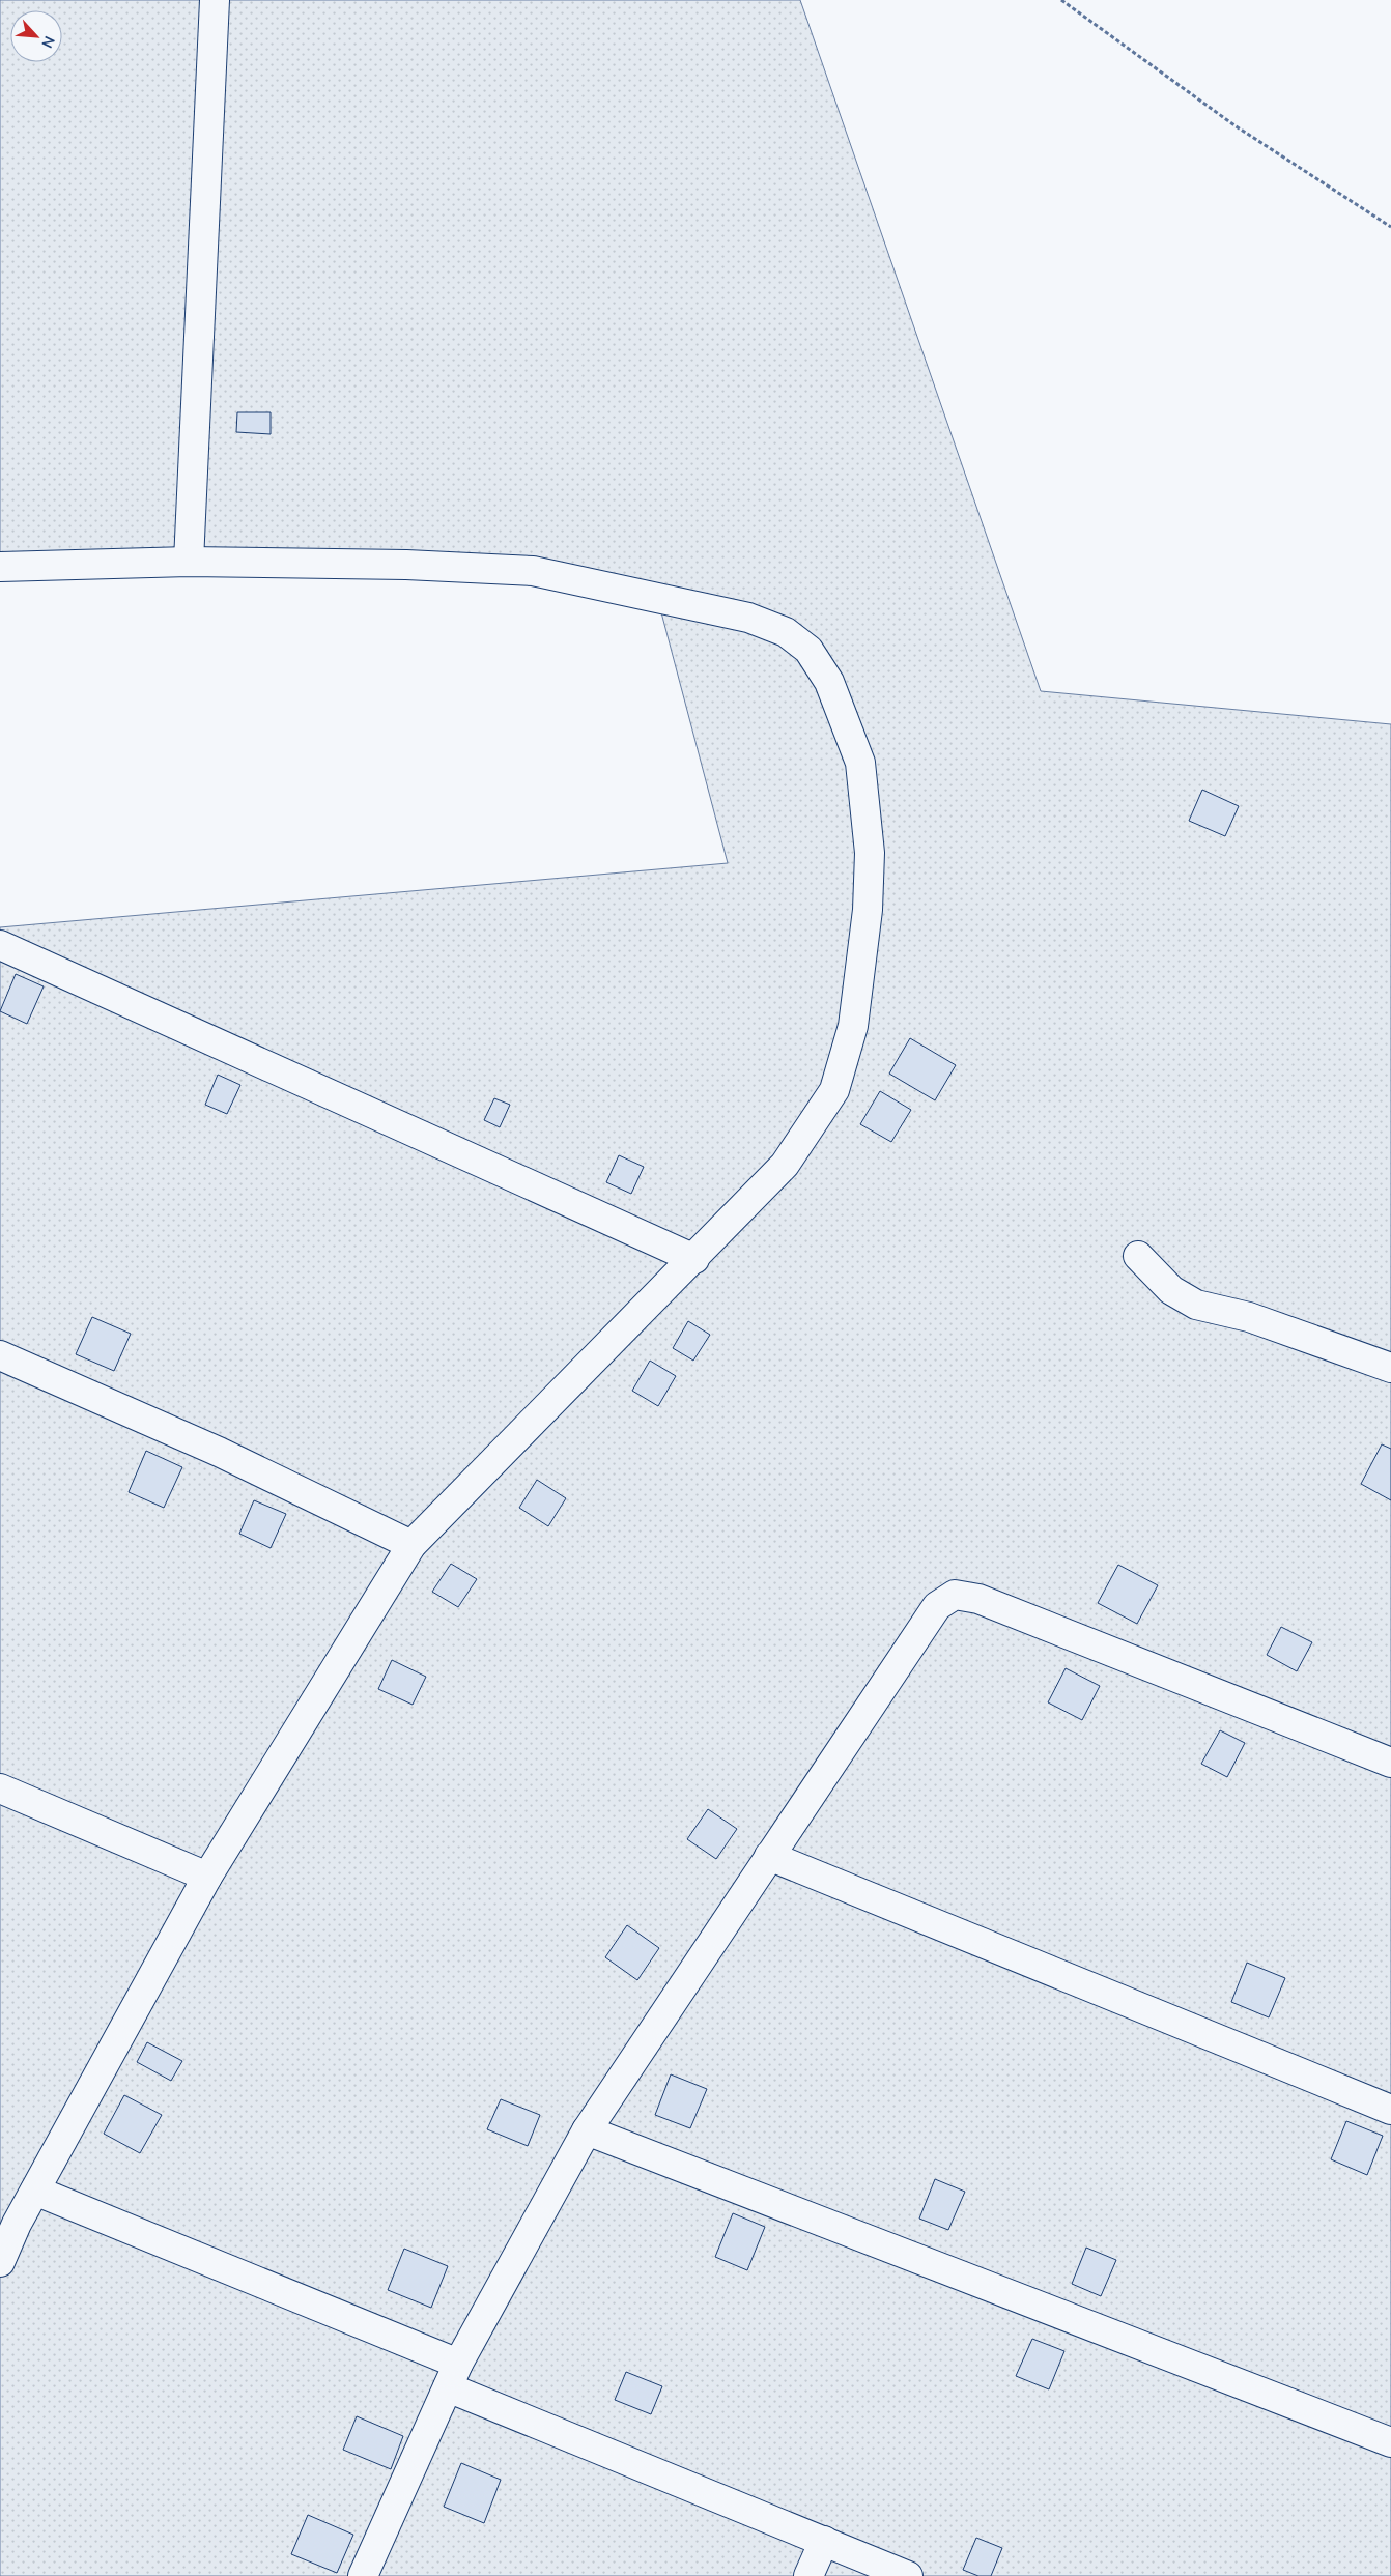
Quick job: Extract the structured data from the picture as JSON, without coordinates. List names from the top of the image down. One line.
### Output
{"north":"bottom right"}
